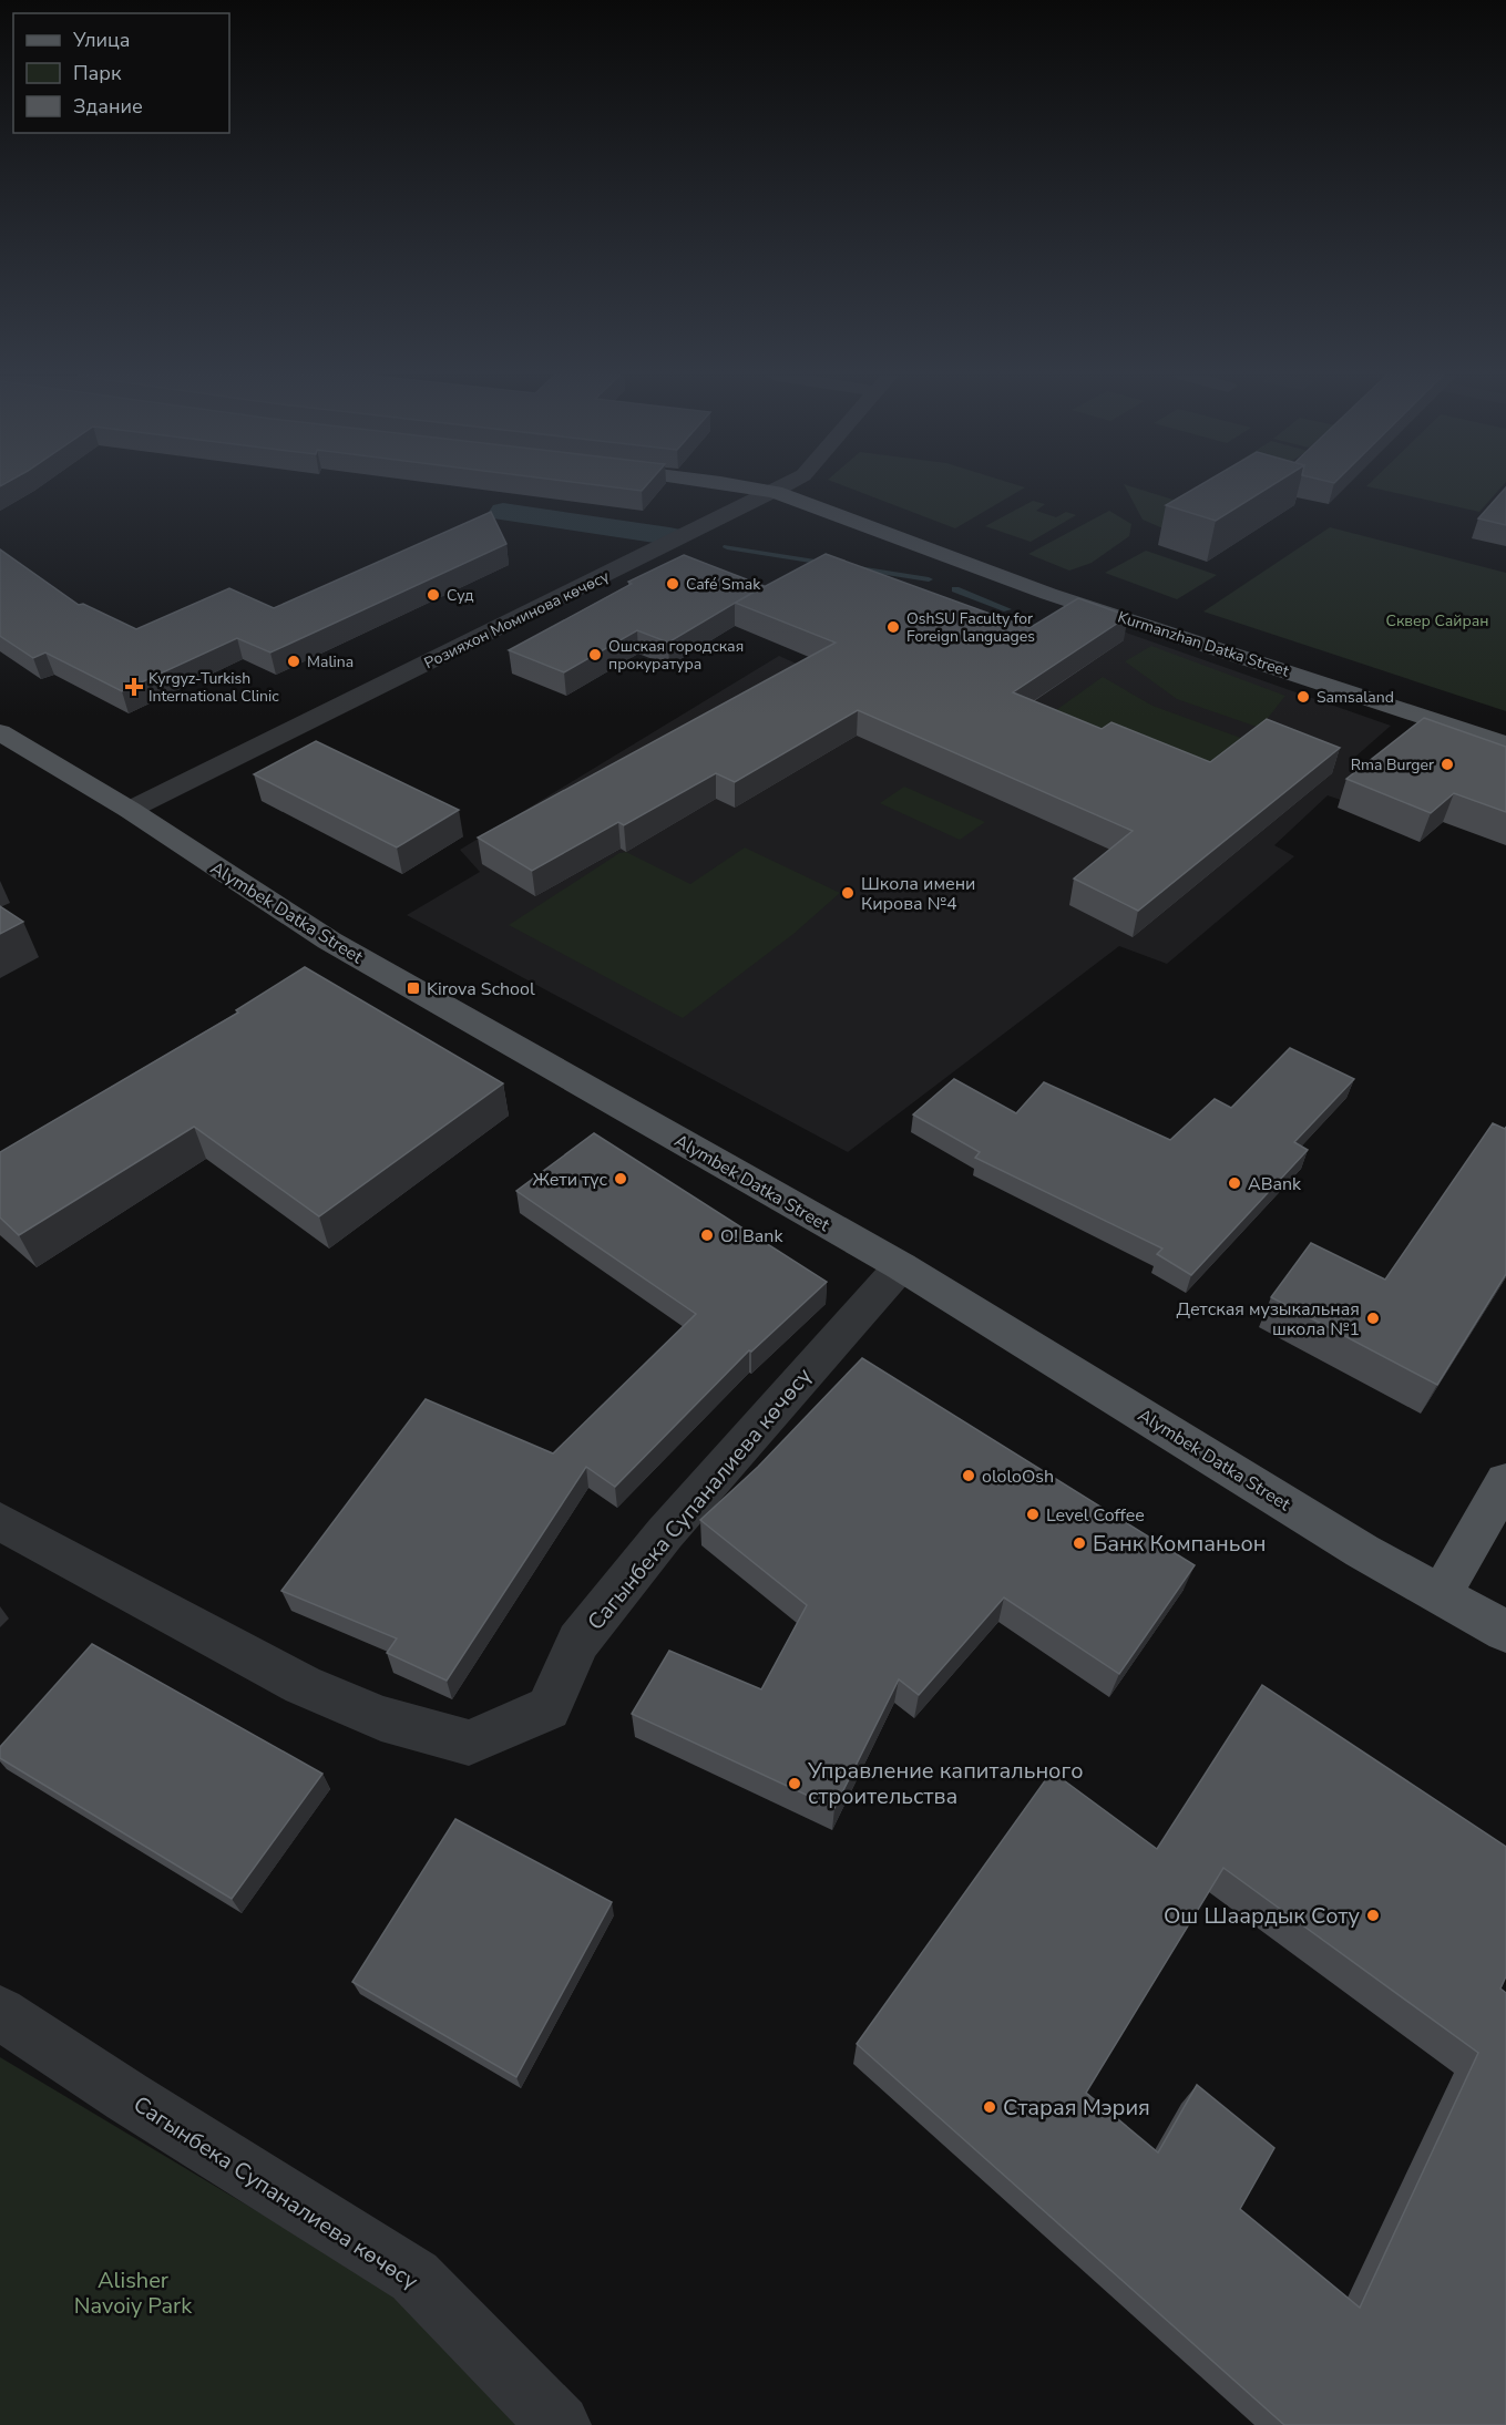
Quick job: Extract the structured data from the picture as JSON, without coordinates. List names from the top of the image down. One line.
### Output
{"streets":{"main road":["Kurmanzhan Datka Street","Alymbek Datka Street"],"street":["Розияхон Моминова көчөсү","Сагынбека Супаналиева көчөсү"]},"crossings":[["Розияхон Моминова көчөсү","Kurmanzhan Datka Street"],["Розияхон Моминова көчөсү","Alymbek Datka Street"],["Alymbek Datka Street","Сагынбека Супаналиева көчөсү"]],"parks":["Сквер Сайран","Alisher Navoiy Park"],"places":{"other":["Café Smak","Суд","OshSU Faculty for Foreign languages","Ошская городская прокуратура","Malina","Samsaland","Rma Burger","Школа имени Кирова №4","Жети түс","ABank","О! Bank","Детская музыкальная школа №1","ololoOsh","Level Coffee","Банк Компаньон","Управление капитального строительства","Ош Шаардык Соту","Старая Мэрия"],"health":["Kyrgyz-Turkish International Clinic"],"transit":["Kirova School"]},"legend":["Улица","Парк","Здание"]}
